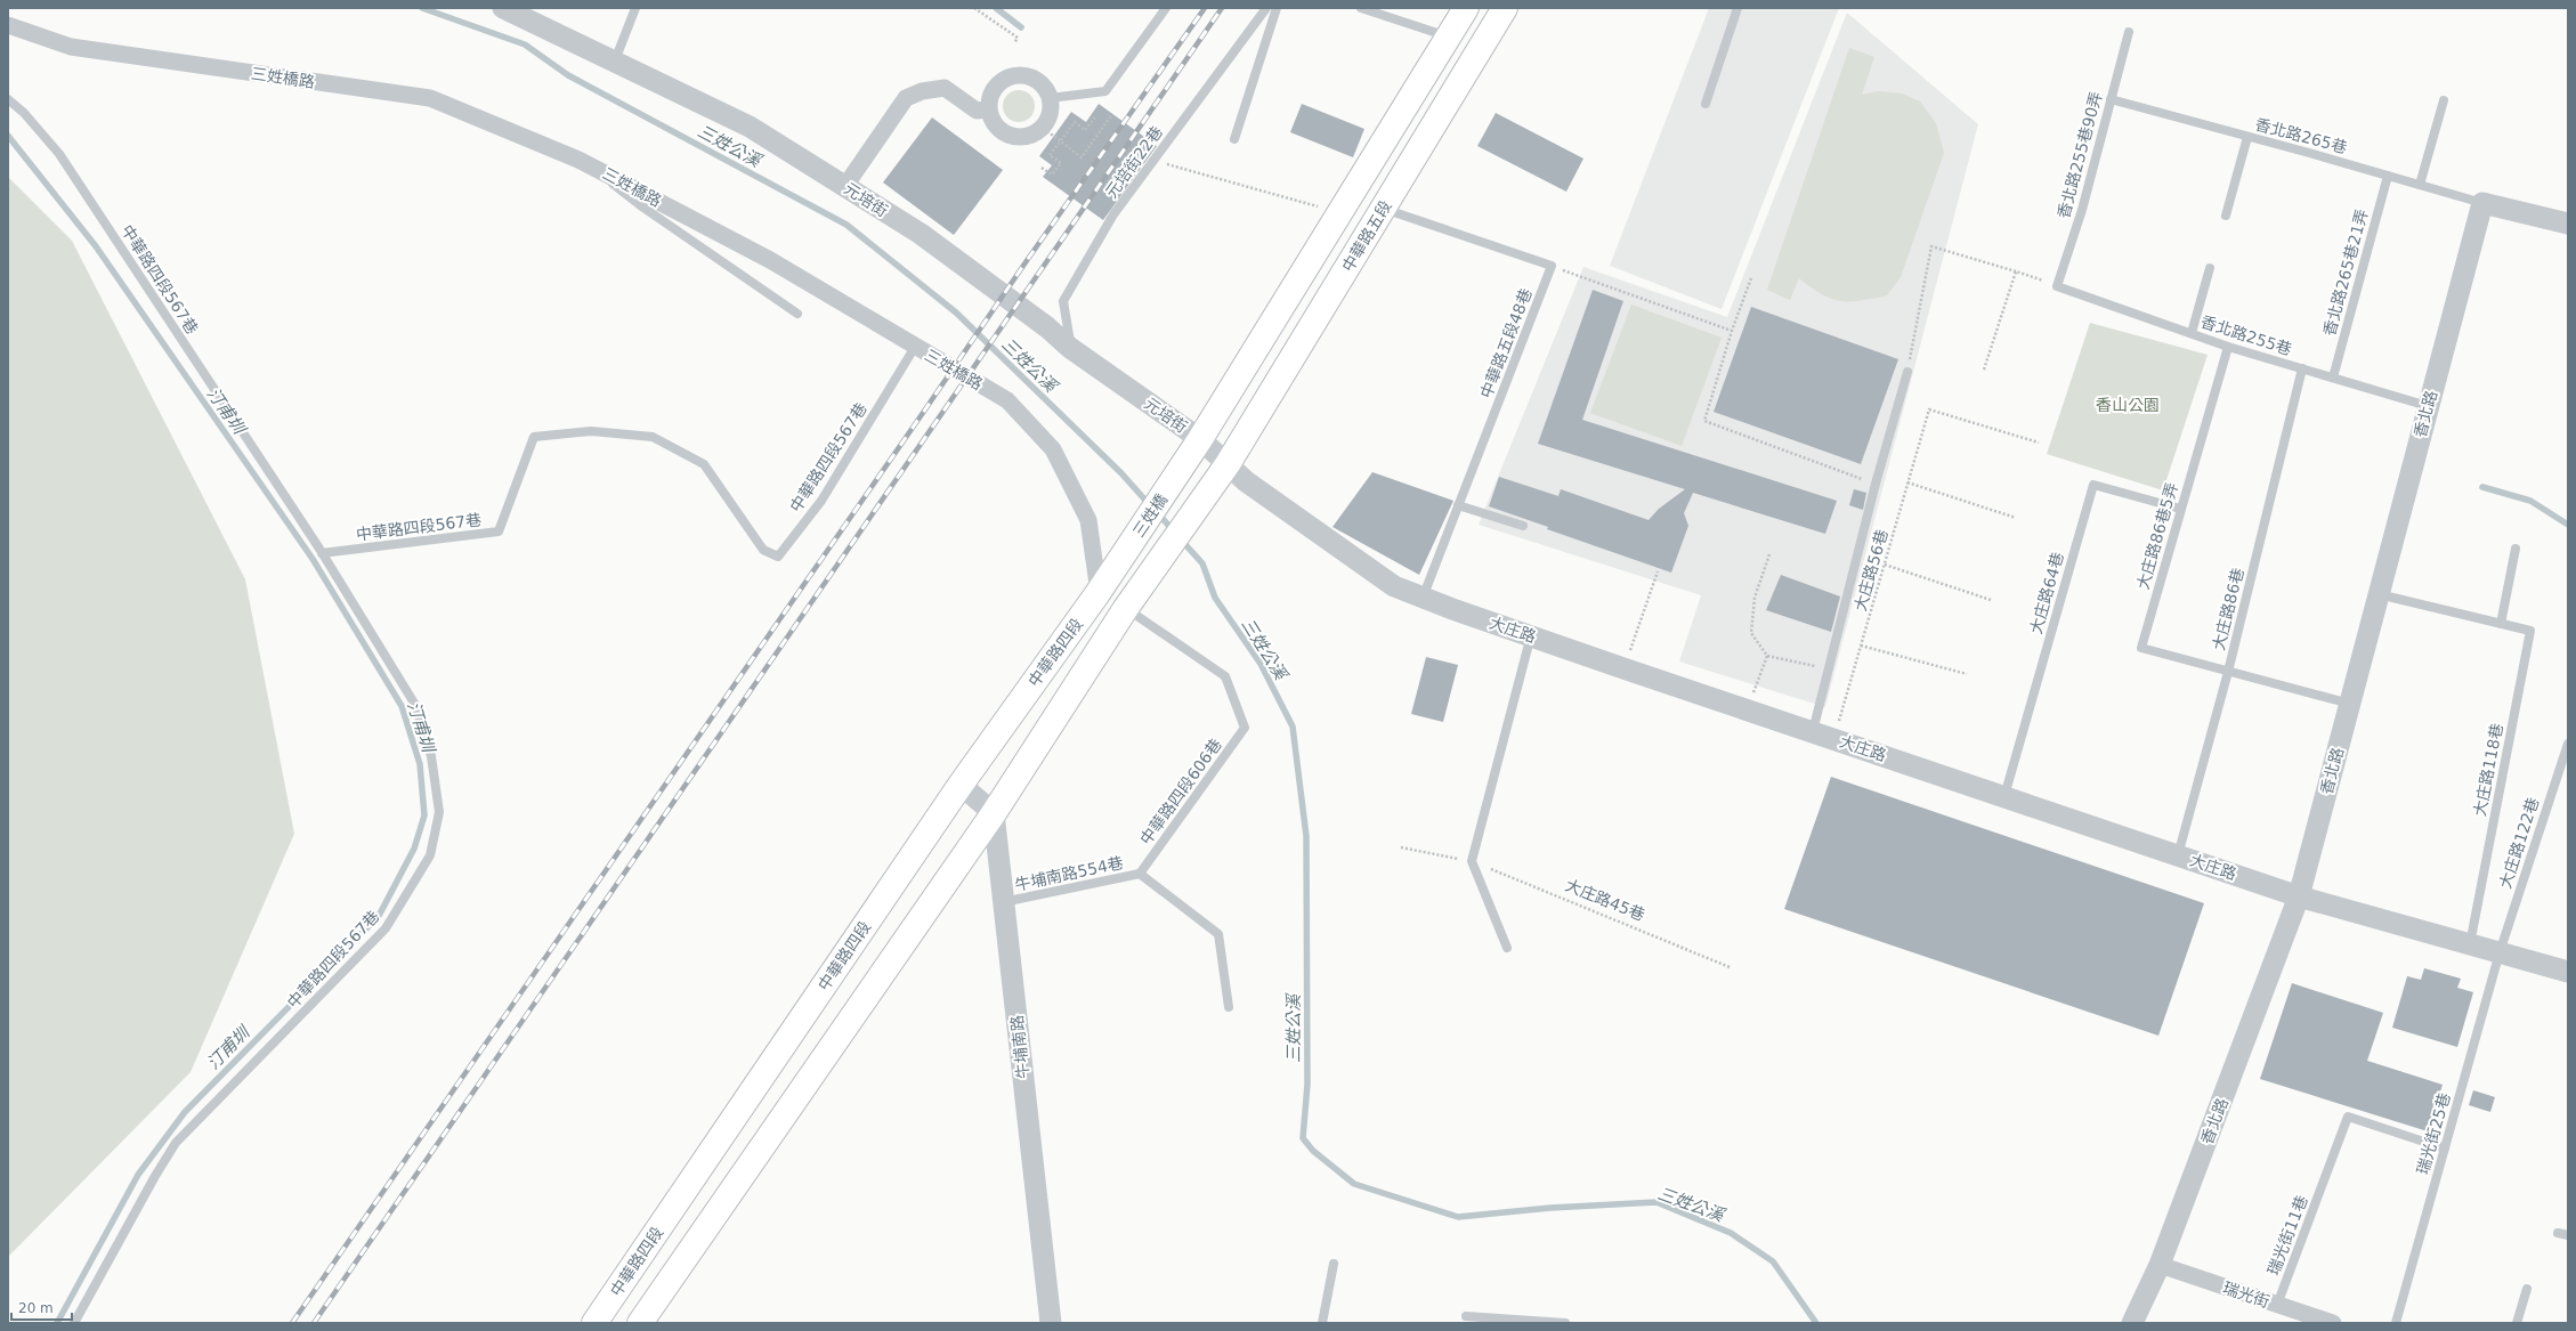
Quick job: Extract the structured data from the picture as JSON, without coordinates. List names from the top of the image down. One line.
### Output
{"streets":{"main road":["中華路五段","三姓橋","中華路四段"],"street":["三姓橋路","元培街","香北路","大庄路","牛埔南路","瑞光街"],"lane":["香北路265巷","香北路255巷90弄","元培街22巷","香北路265巷21弄","中華路四段567巷","香北路255巷","中華路五段48巷","大庄路86巷5弄","大庄路64巷","大庄路86巷","大庄路118巷","中華路四段606巷","大庄路122巷","牛埔南路554巷","瑞光街25巷","瑞光街11巷"],"path":["大庄路56巷","大庄路45巷"]},"crossings":[["三姓橋路","中華路四段567巷"],["三姓橋路","三姓橋"],["三姓橋路","中華路四段"],["香北路265巷","香北路255巷90弄"],["香北路265巷","香北路265巷21弄"],["香北路265巷","香北路"],["香北路255巷90弄","香北路255巷"],["元培街22巷","元培街"],["元培街","三姓橋"],["元培街","大庄路"],["中華路五段","大庄路"],["香北路265巷21弄","香北路255巷"],["香北路255巷","香北路"],["香北路255巷","大庄路86巷5弄"],["香北路255巷","大庄路86巷"],["中華路五段48巷","大庄路"],["香北路","大庄路"],["香北路","大庄路118巷"],["香北路","瑞光街"],["三姓橋","大庄路"],["三姓橋","中華路四段"],["大庄路86巷5弄","大庄路64巷"],["大庄路86巷5弄","大庄路86巷"],["大庄路56巷","大庄路"],["大庄路64巷","大庄路"],["大庄路86巷","大庄路"],["大庄路","大庄路118巷"],["大庄路","大庄路122巷"],["大庄路","瑞光街25巷"],["中華路四段","中華路四段606巷"],["中華路四段","牛埔南路"],["中華路四段606巷","牛埔南路554巷"],["大庄路122巷","瑞光街25巷"],["牛埔南路554巷","牛埔南路"],["瑞光街25巷","瑞光街11巷"],["瑞光街11巷","瑞光街"]],"water":["三姓公溪","汀甫圳"],"parks":["香山公園"],"scale_bar":"20 m"}
